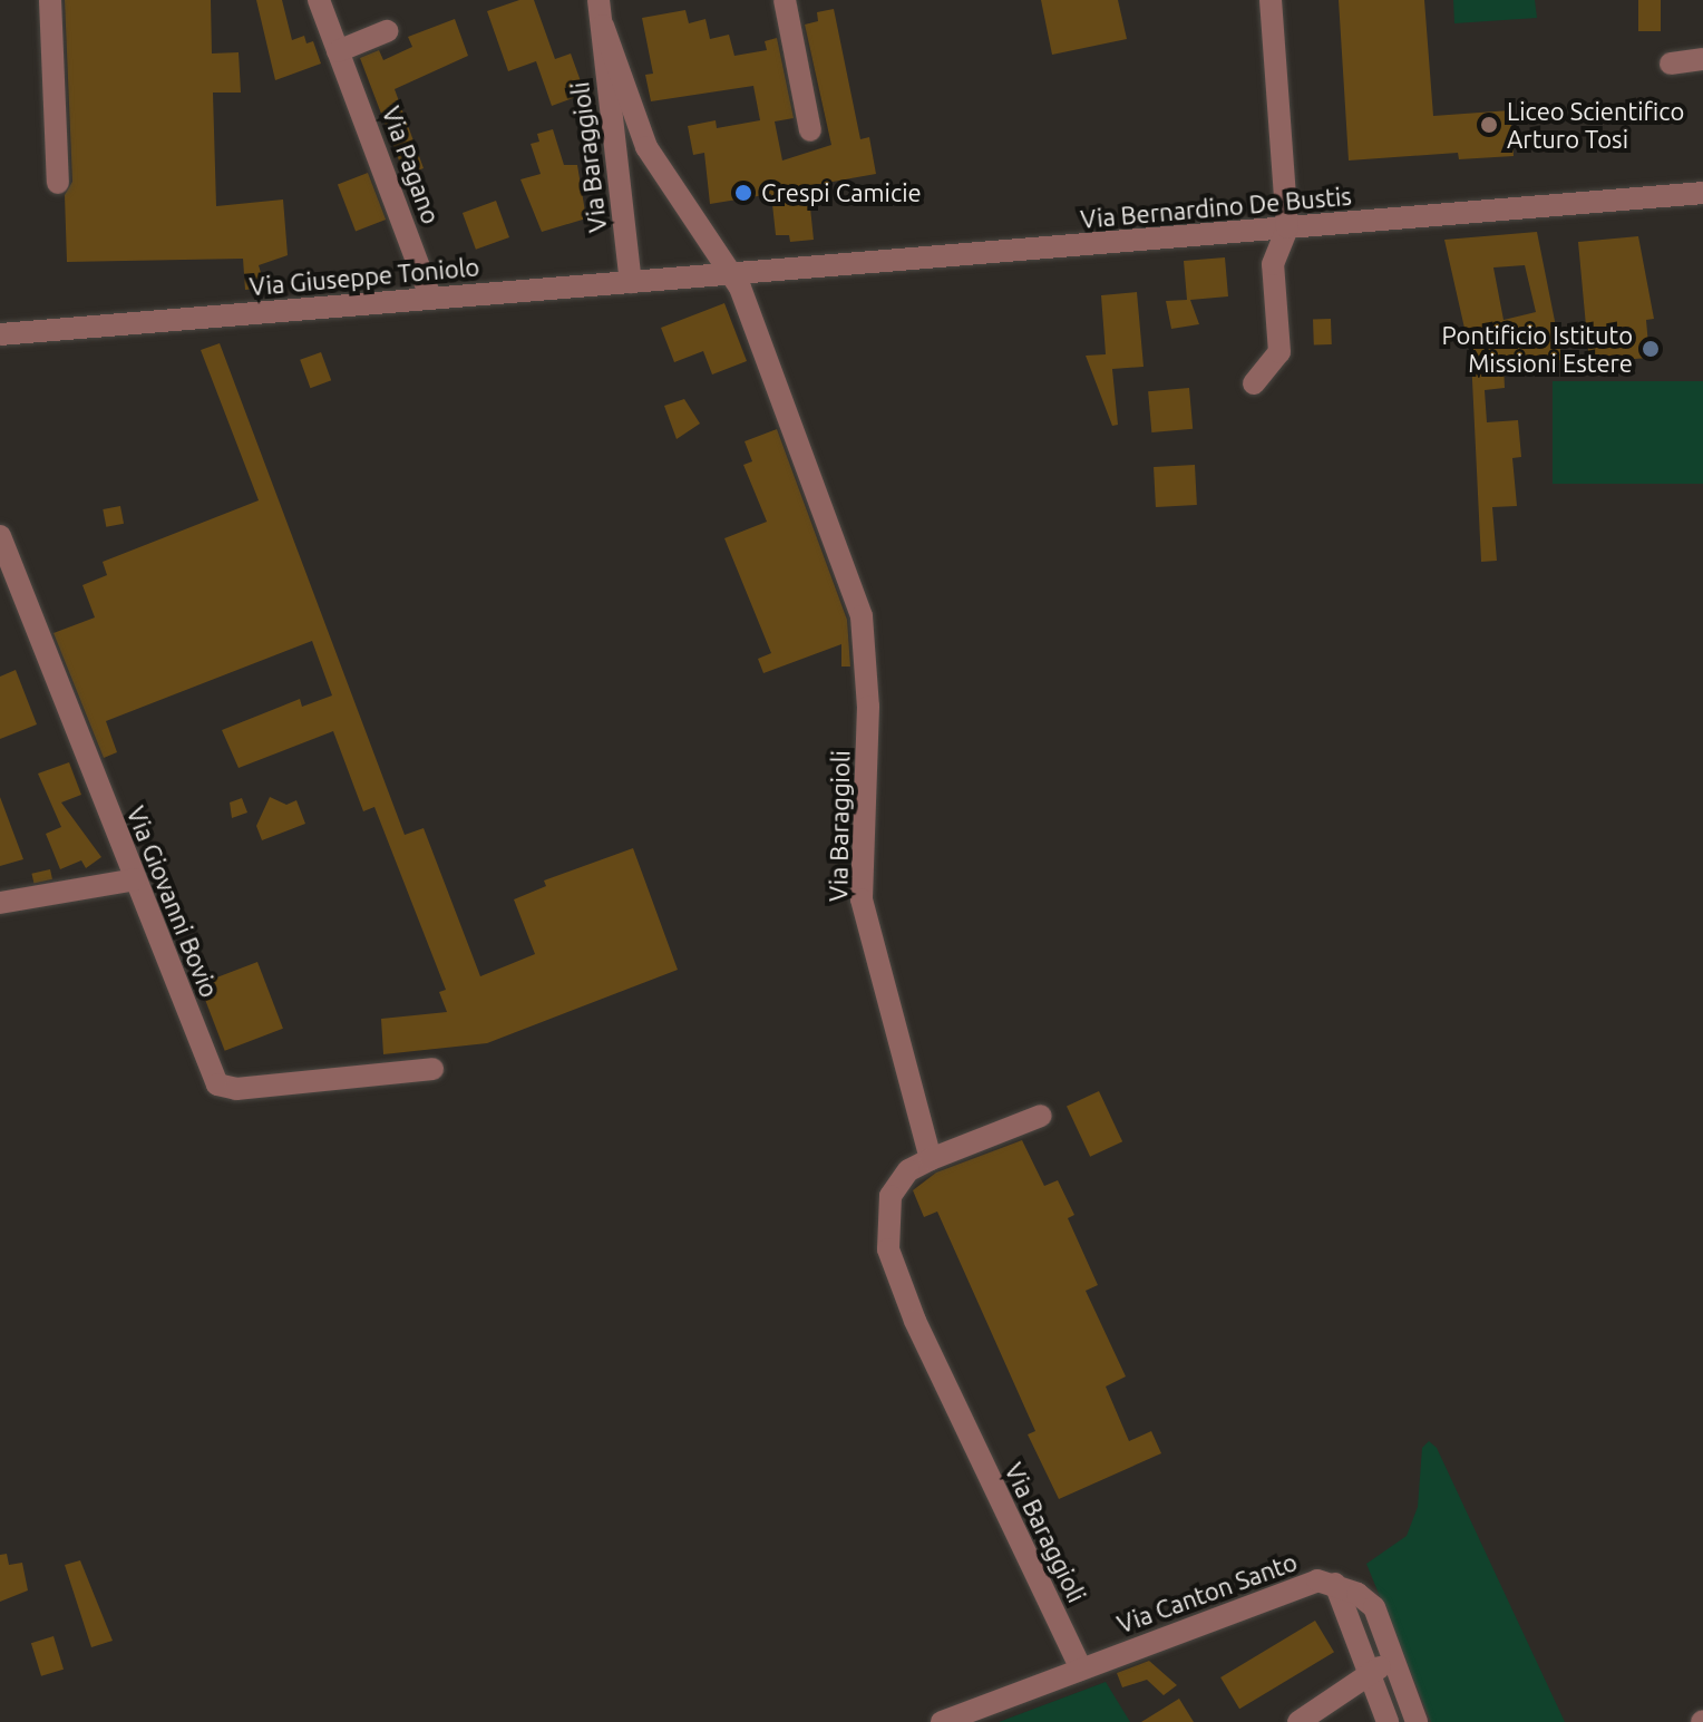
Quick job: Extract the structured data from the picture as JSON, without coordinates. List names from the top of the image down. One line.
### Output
{"streets":{"street":["Via Baraggioli","Via Pagano","Via Bernardino De Bustis","Via Giuseppe Toniolo","Via Giovanni Bovio","Via Canton Santo"]},"crossings":[["Via Baraggioli","Via Bernardino De Bustis"],["Via Baraggioli","Via Giuseppe Toniolo"],["Via Baraggioli","Via Canton Santo"],["Via Pagano","Via Giuseppe Toniolo"],["Via Bernardino De Bustis","Via Giuseppe Toniolo"]],"places":["Liceo Scientifico Arturo Tosi","Crespi Camicie","Pontificio Istituto Missioni Estere"]}
